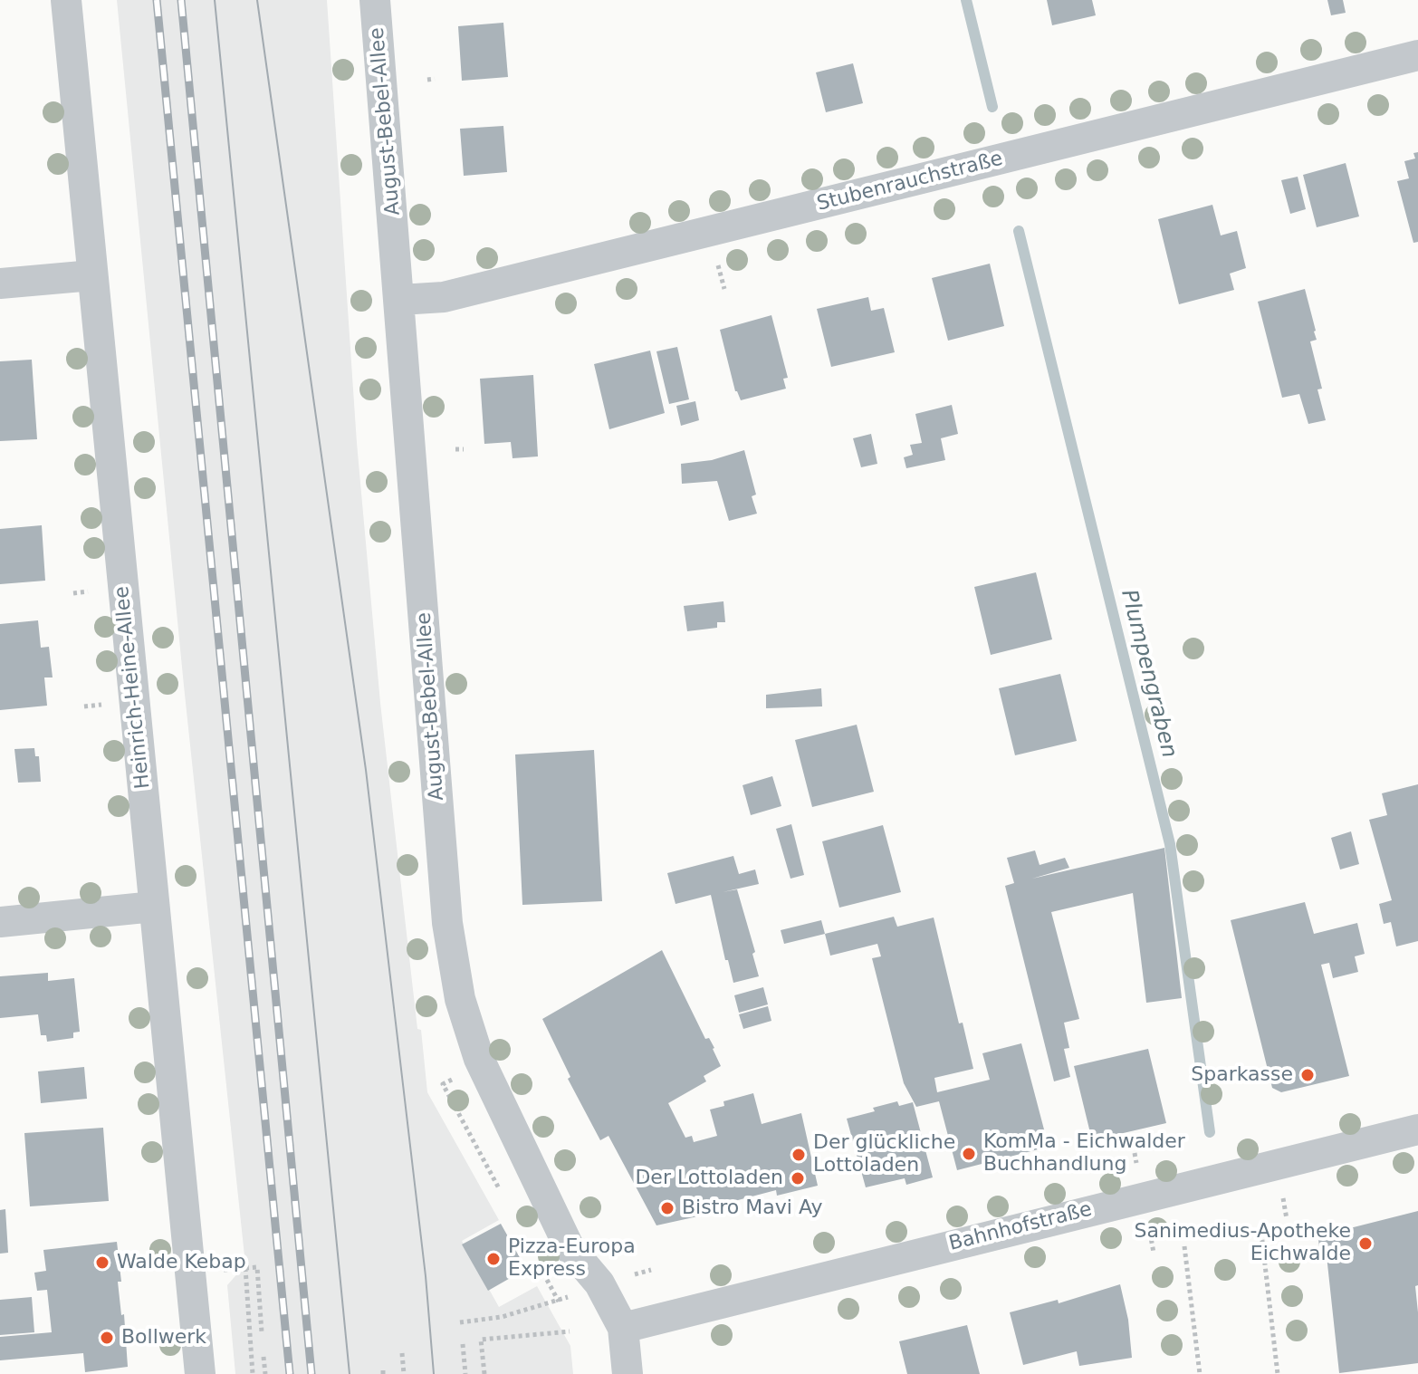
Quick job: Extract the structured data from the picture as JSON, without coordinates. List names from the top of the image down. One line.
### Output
{"streets":{"street":["August-Bebel-Allee","Stubenrauchstraße","Heinrich-Heine-Allee","Bahnhofstraße"]},"crossings":[["August-Bebel-Allee","Stubenrauchstraße"],["August-Bebel-Allee","Bahnhofstraße"]],"water":["Plumpengraben"],"places":["Sparkasse","KomMa - Eichwalder Buchhandlung","Der glückliche Lottoladen","Der Lottoladen","Bistro Mavi Ay","Sanimedius-Apotheke Eichwalde","Pizza-Europa Express","Walde Kebap","Bollwerk"]}
